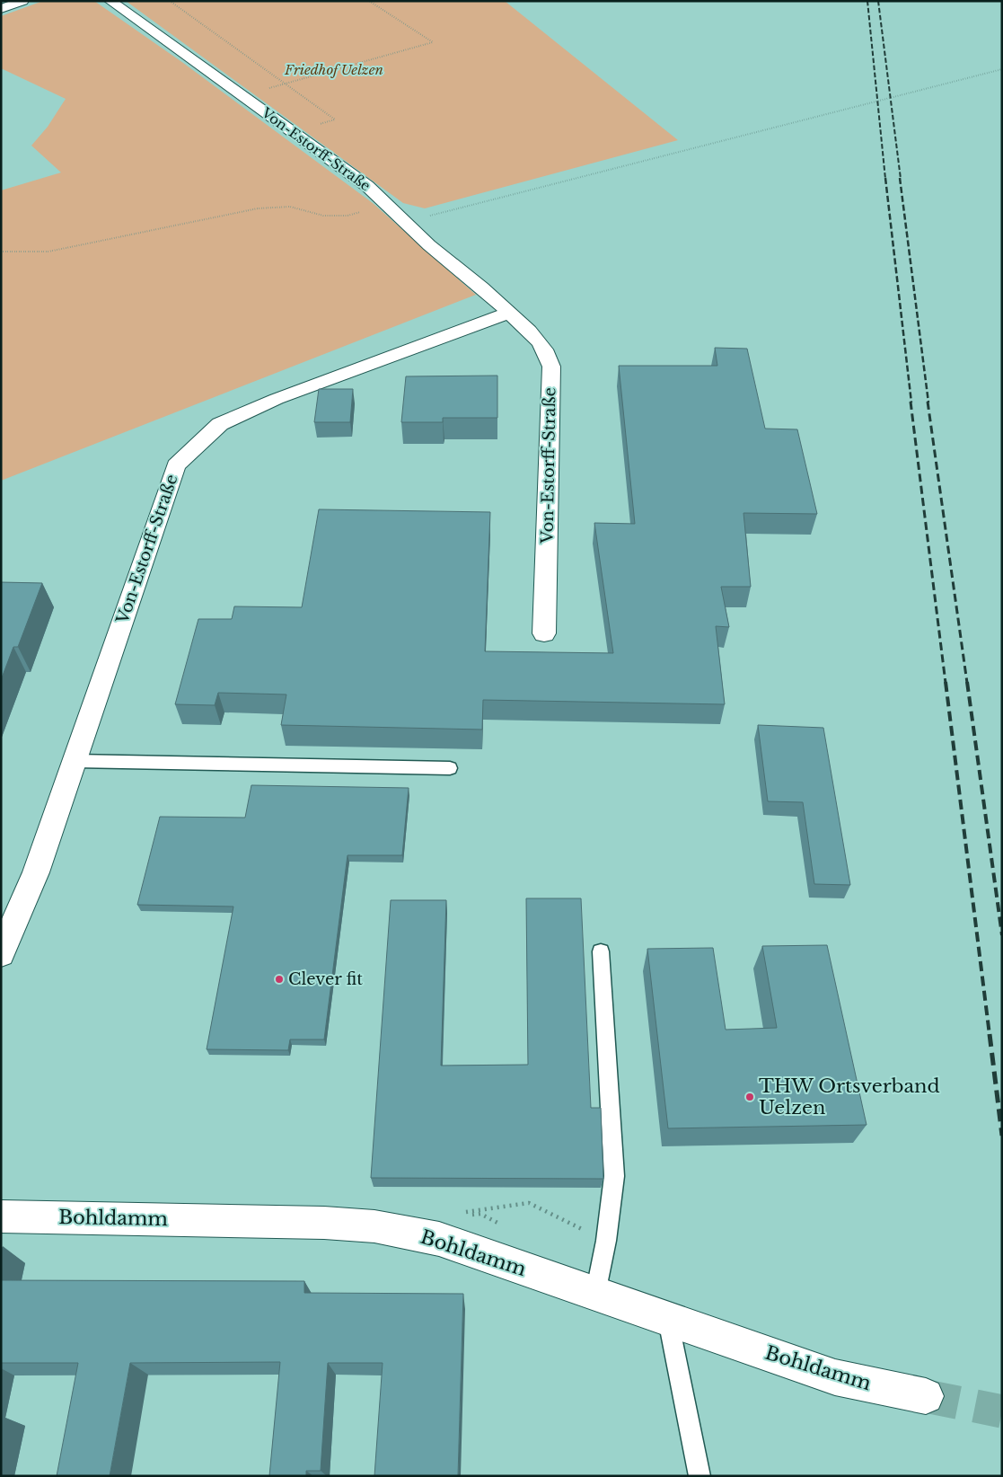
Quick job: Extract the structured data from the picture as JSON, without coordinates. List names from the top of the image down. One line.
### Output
{"streets":{"street":["Von-Estorff-Straße","Bohldamm"]},"parks":["Friedhof Uelzen"],"places":["Clever fit","THW Ortsverband Uelzen"]}
